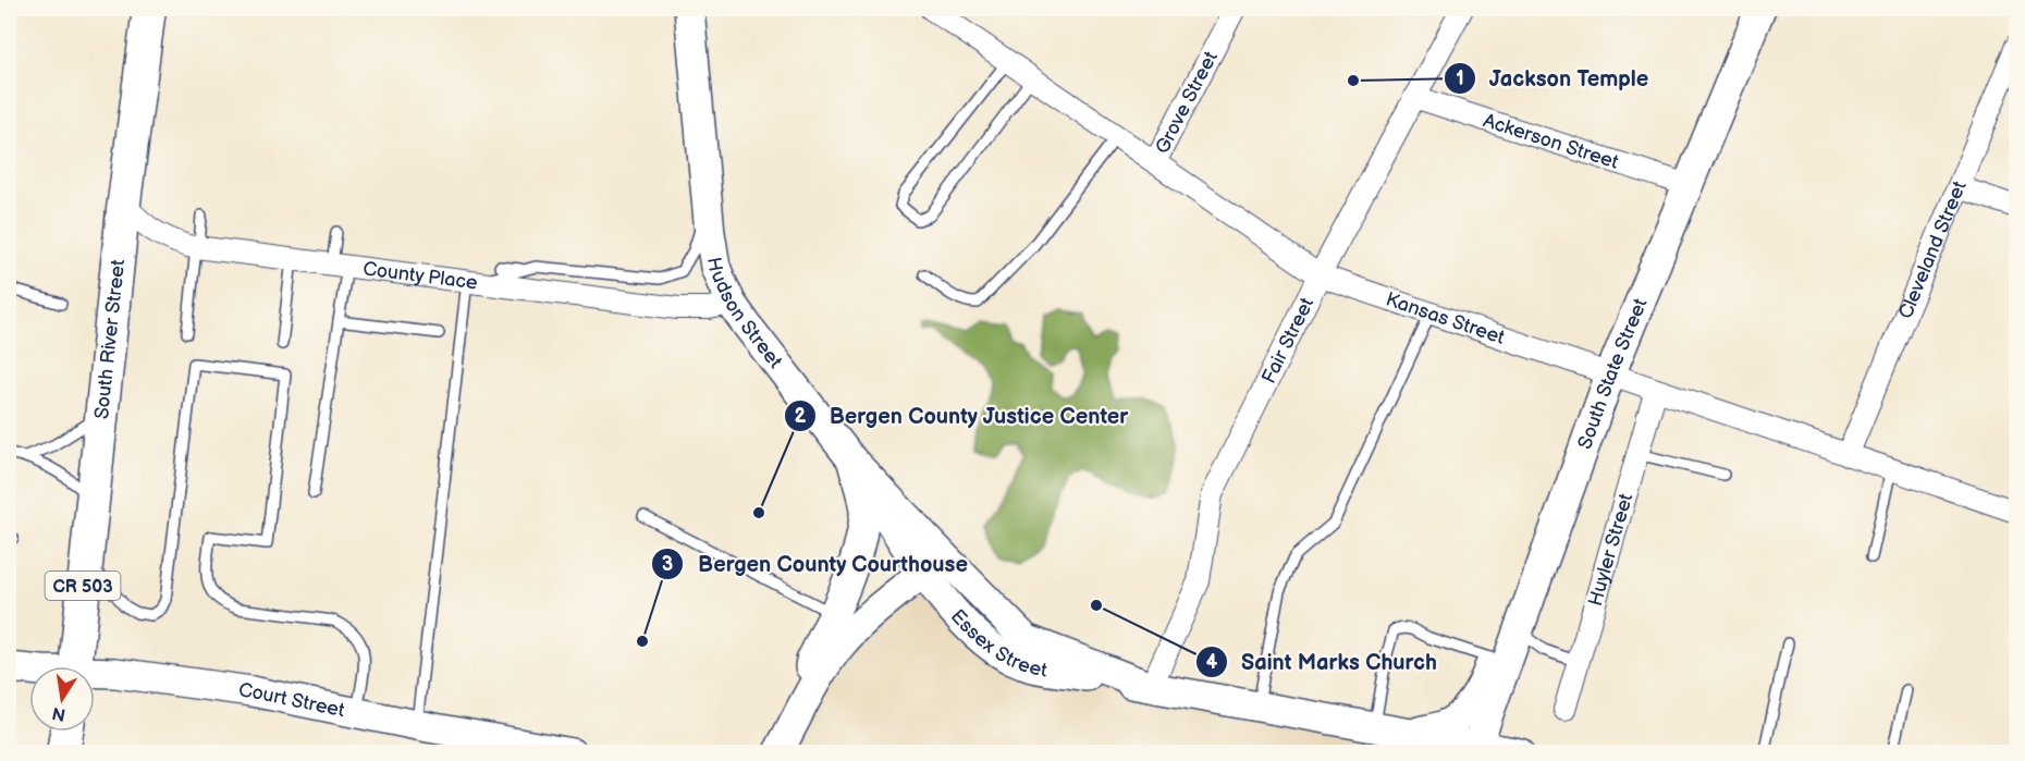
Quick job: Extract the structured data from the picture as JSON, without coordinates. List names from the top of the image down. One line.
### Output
{"streets":{"main road":["Hudson Street","South River Street","South State Street","CR 503","Essex Street","Court Street"],"street":["Grove Street","Ackerson Street","Cleveland Street","County Place","Kansas Street","Fair Street","Huyler Street"]},"crossings":[["Grove Street","Kansas Street"],["Ackerson Street","Fair Street"],["Ackerson Street","South State Street"],["Cleveland Street","Kansas Street"],["County Place","Hudson Street"],["County Place","South River Street"],["Hudson Street","Essex Street"],["Kansas Street","Fair Street"],["Kansas Street","South State Street"],["Kansas Street","Huyler Street"],["Fair Street","Essex Street"],["South State Street","Essex Street"]],"places":["Jackson Temple","Bergen County Justice Center","Saint Marks Church","Bergen County Courthouse"],"north":"bottom"}
